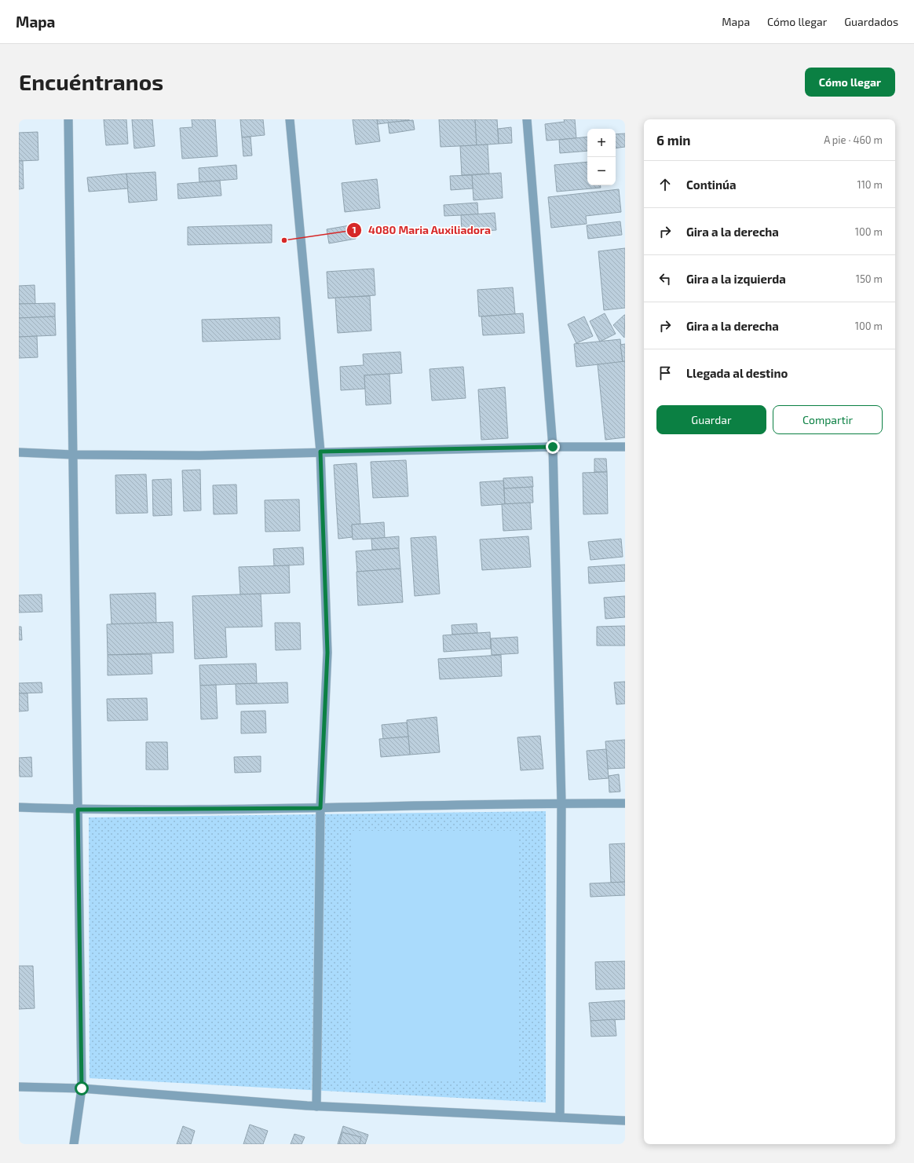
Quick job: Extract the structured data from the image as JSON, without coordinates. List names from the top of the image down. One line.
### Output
{"places":["4080 Maria Auxiliadora"],"page":{"header":"Mapa","nav":["Mapa","Cómo llegar","Guardados"],"buttons":["Cómo llegar",["Guardar","Compartir"]],"title":"Encuéntranos","heading":["6 min","A pie · 460 m"],"map_buttons":["+","−"],"list":[["Continúa","110 m"],["Gira a la derecha","100 m"],["Gira a la izquierda","150 m"],["Gira a la derecha","100 m"],"Llegada al destino"]}}
